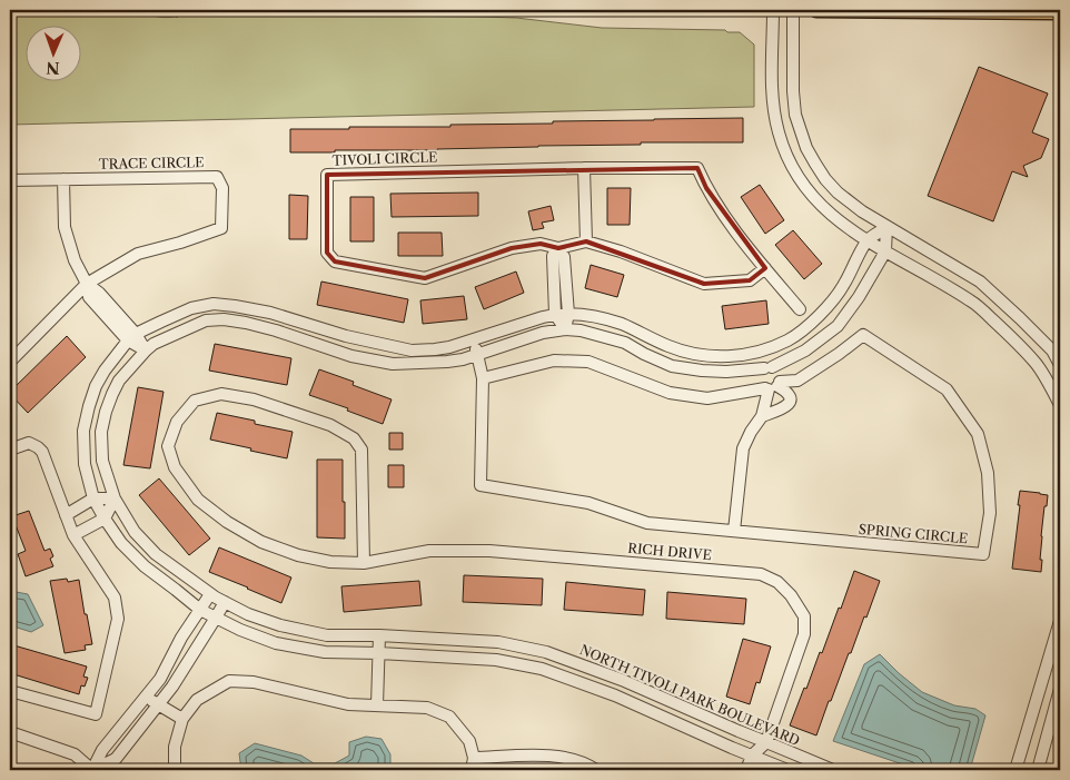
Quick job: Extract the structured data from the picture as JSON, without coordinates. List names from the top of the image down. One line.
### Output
{"streets":{"street":["TIVOLI CIRCLE","TRACE CIRCLE","SPRING CIRCLE","RICH DRIVE","NORTH TIVOLI PARK BOULEVARD"]},"crossings":[["SPRING CIRCLE","NORTH TIVOLI PARK BOULEVARD"],["RICH DRIVE","NORTH TIVOLI PARK BOULEVARD"]],"north":"bottom"}
